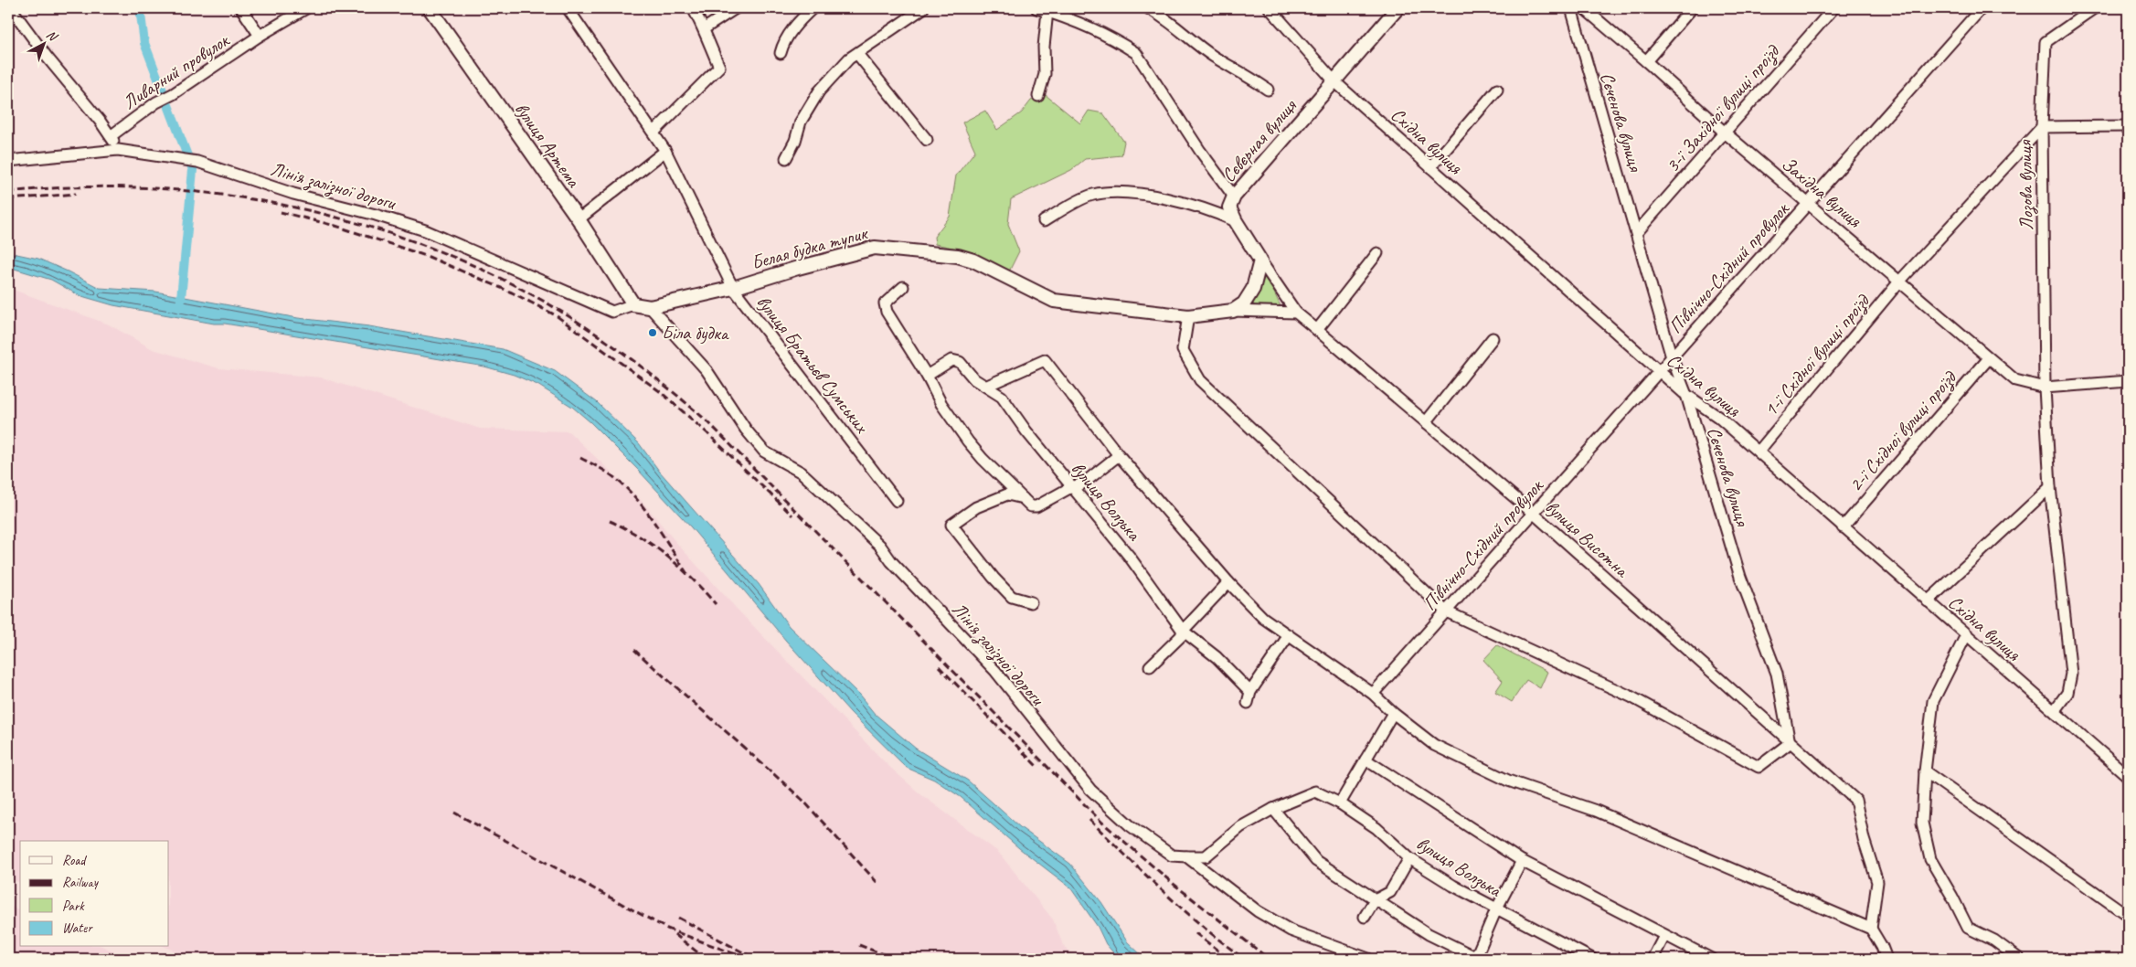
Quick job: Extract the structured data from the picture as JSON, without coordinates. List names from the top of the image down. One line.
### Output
{"streets":{"street":["Ливарний провулок","3-ї Західної вулиці проїзд","Сєченова вулиця","Сєвєрная вулиця","Східна вулиця","вулиця Артема","Лінія залізної дороги","Лозова вулиця","Західна вулиця","Белая будка тупик","Північно-Східний провулок","1-ї Східної вулиці проїзд","вулиця Братьєв Сумських","2-ї Східної вулиці проїзд","вулиця Волзька","вулиця Висотна"]},"crossings":[["3-ї Західної вулиці проїзд","Сєченова вулиця"],["3-ї Західної вулиці проїзд","Західна вулиця"],["Сєченова вулиця","Східна вулиця"],["Сєченова вулиця","Північно-Східний провулок"],["Сєченова вулиця","вулиця Висотна"],["Сєвєрная вулиця","Східна вулиця"],["Сєвєрная вулиця","вулиця Висотна"],["Східна вулиця","Лозова вулиця"],["Східна вулиця","Північно-Східний провулок"],["Східна вулиця","1-ї Східної вулиці проїзд"],["Східна вулиця","2-ї Східної вулиці проїзд"],["вулиця Артема","Лінія залізної дороги"],["вулиця Артема","Белая будка тупик"],["Лінія залізної дороги","Белая будка тупик"],["Лозова вулиця","Західна вулиця"],["Лозова вулиця","1-ї Східної вулиці проїзд"],["Західна вулиця","Північно-Східний провулок"],["Західна вулиця","1-ї Східної вулиці проїзд"],["Західна вулиця","2-ї Східної вулиці проїзд"],["Белая будка тупик","вулиця Братьєв Сумських"],["Північно-Східний провулок","вулиця Висотна"]],"places":["Біла будка"],"legend":["Road","Railway","Park","Water"],"north":"top right"}
